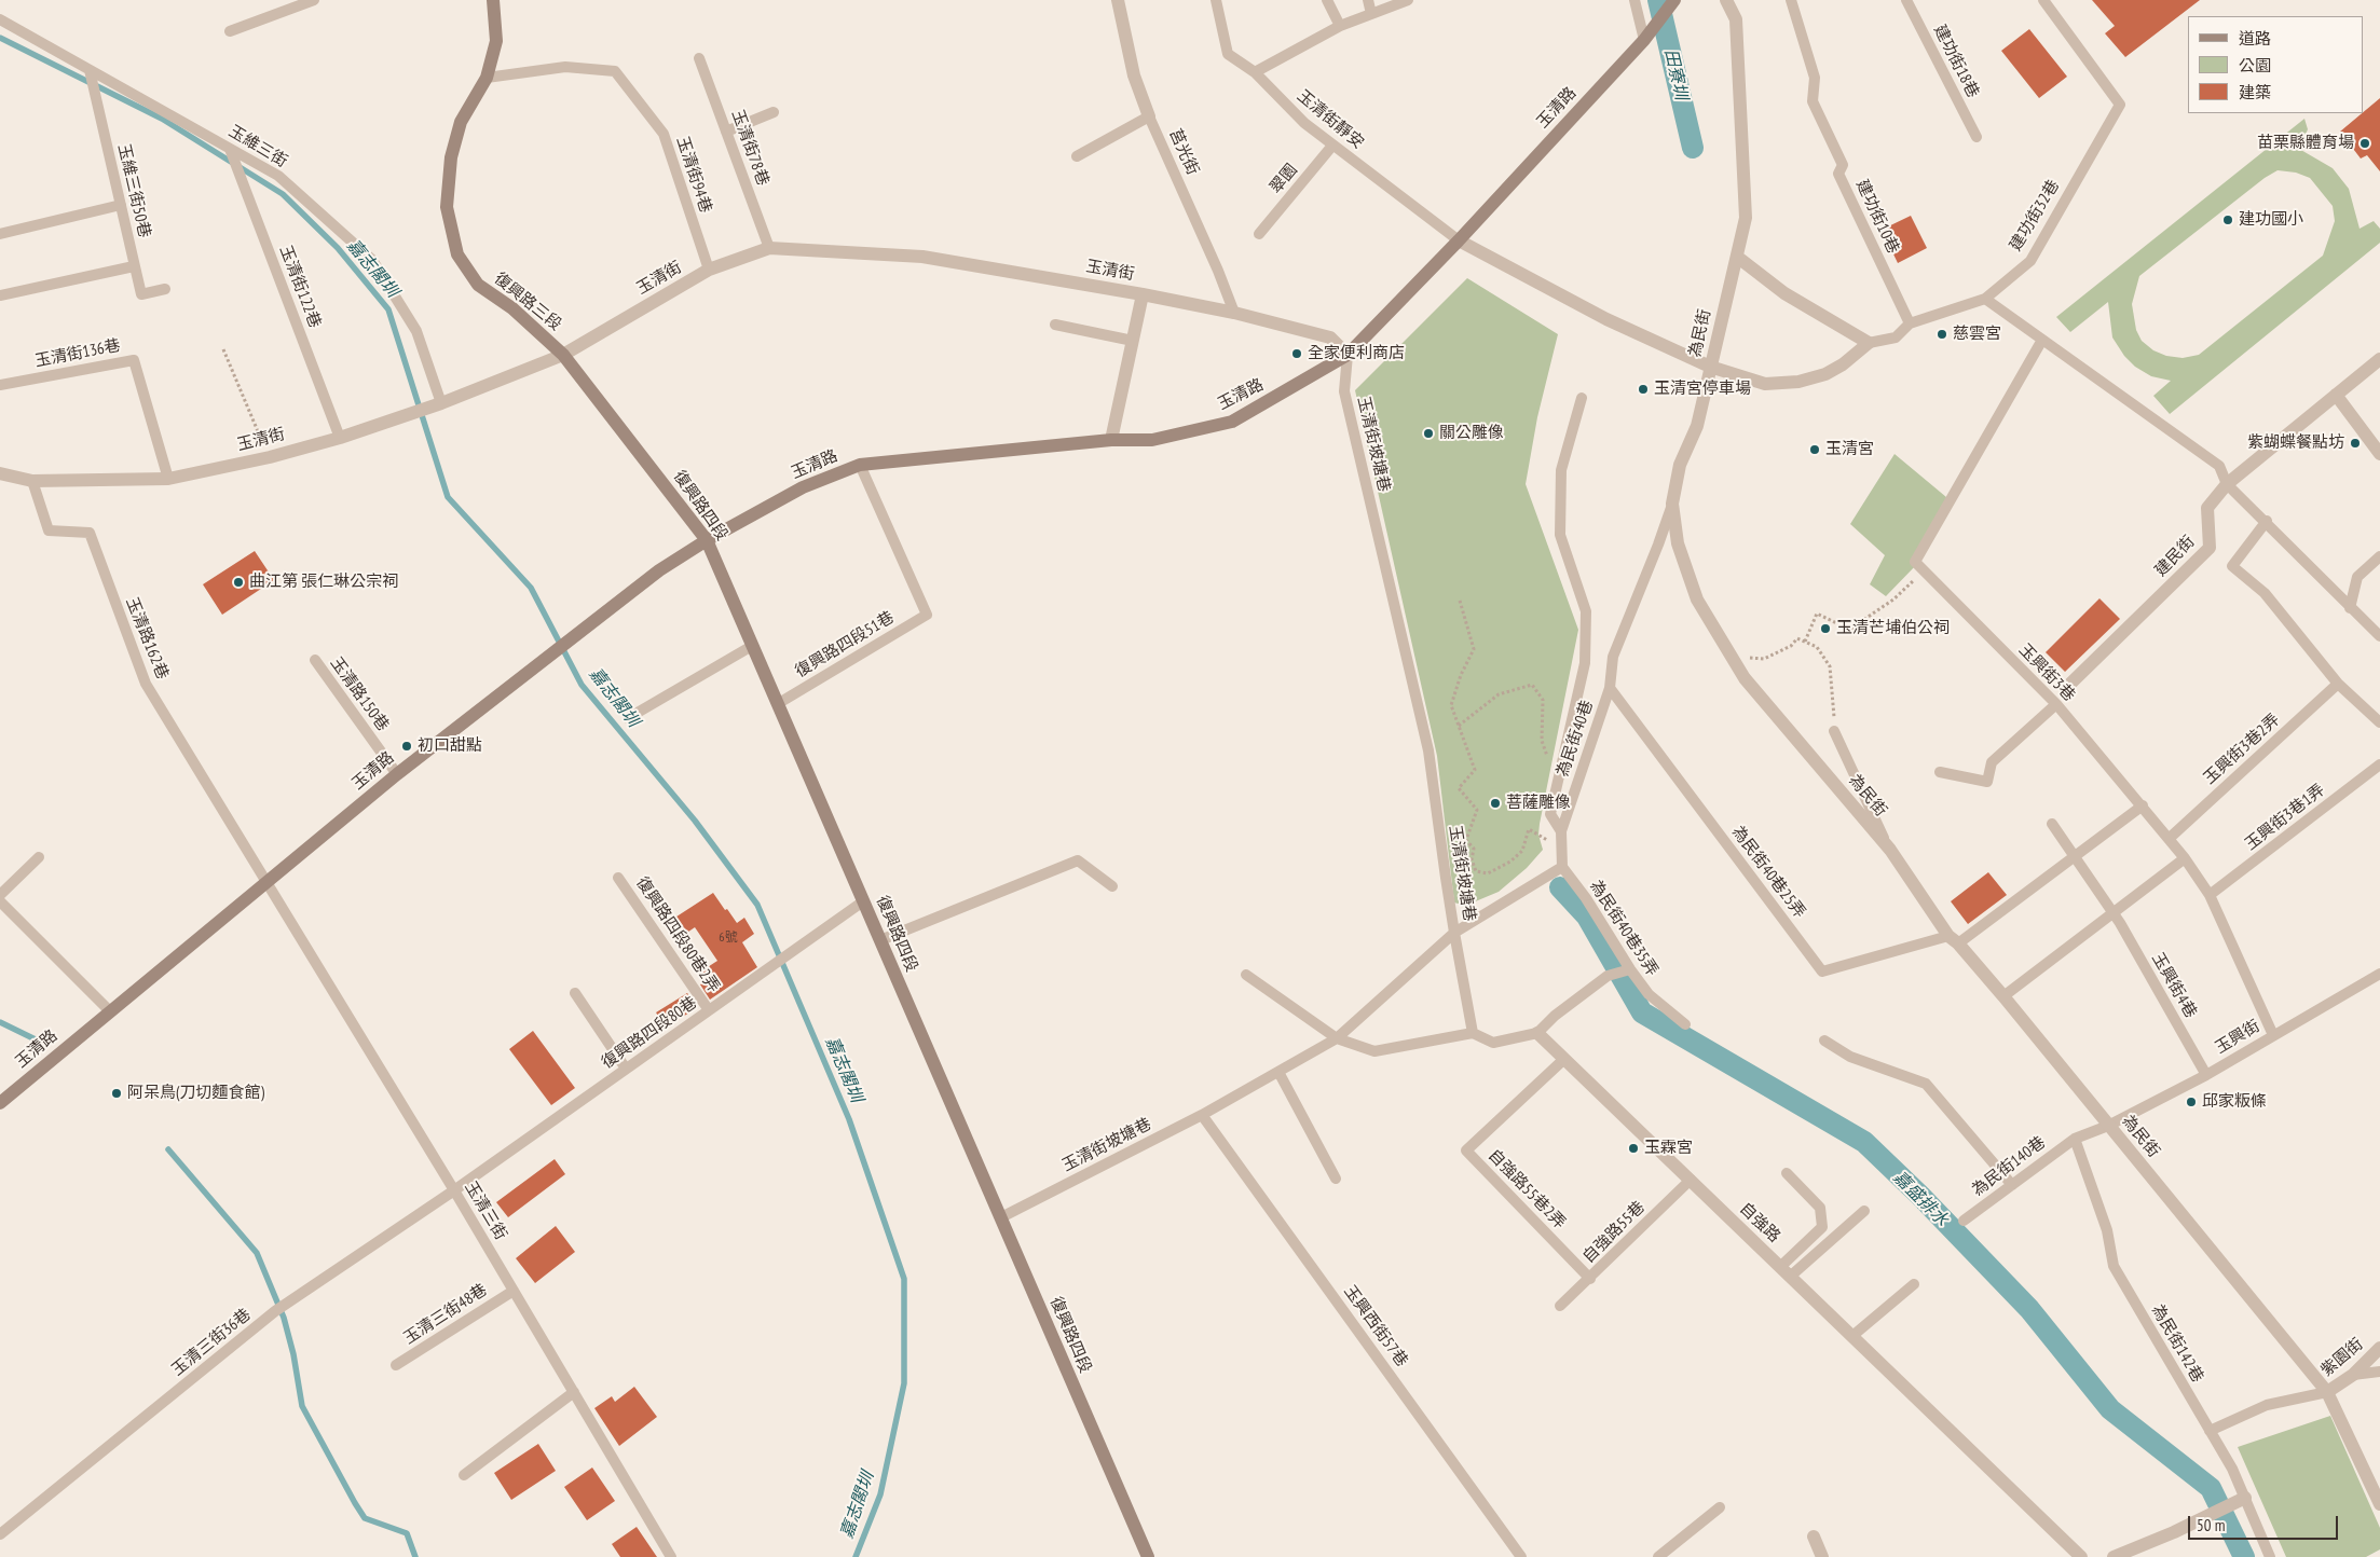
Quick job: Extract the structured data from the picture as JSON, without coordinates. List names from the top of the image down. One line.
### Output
{"streets":{"street":["玉清路","莒光街","建功街32巷","玉清街","復興路三段","為民街","復興路四段","建民街","自強路","紫園街"],"lane":["建功街18巷","玉清街靜安","玉維三街","玉清街78巷","玉清街94巷","翠園","玉維三街50巷","建功街10巷","玉清街122巷","玉清街136巷","玉清街坡塘巷","玉清路162巷","復興路四段51巷","玉興街3巷","玉清路150巷","為民街40巷","玉興街3巷2弄","玉興街3巷1弄","為民街40巷25弄","為民街40巷35弄","復興路四段80巷2弄","玉興街4巷","復興路四段80巷","玉興街","為民街140巷","自強路55巷2弄","玉清三街","自強路55巷","玉清三街48巷","玉興西街57巷","玉清三街36巷","為民街142巷"]},"crossings":[["玉清路","玉清街靜安"],["玉清路","建功街32巷"],["玉清路","玉清街"],["玉清路","玉清街坡塘巷"],["玉清路","復興路四段"],["玉清路","玉清路162巷"],["玉清路","復興路四段51巷"],["玉清路","玉清路150巷"],["玉清路","玉清三街"],["玉清街靜安","翠園"],["玉清街靜安","建功街32巷"],["玉維三街","玉維三街50巷"],["玉維三街","玉清街"],["玉維三街","玉清街122巷"],["玉清街78巷","玉清街"],["莒光街","玉清街"],["玉清街94巷","玉清街"],["玉清街94巷","復興路三段"],["建功街32巷","建功街10巷"],["建功街32巷","為民街"],["玉清街","玉清街122巷"],["玉清街","復興路三段"],["玉清街","玉清街136巷"],["玉清街","玉清街坡塘巷"],["玉清街","復興路四段"],["玉清街","玉清路162巷"],["復興路三段","復興路四段"],["為民街","為民街40巷"],["為民街","為民街40巷25弄"],["為民街","玉興街"],["為民街","紫園街"],["玉清街坡塘巷","復興路四段"],["玉清街坡塘巷","玉興西街57巷"],["復興路四段","復興路四段51巷"],["復興路四段","復興路四段80巷"],["玉清路162巷","玉清三街"],["玉興街3巷","玉興街3巷2弄"],["玉興街3巷","玉興街3巷1弄"],["玉興街3巷","玉興街"],["為民街40巷","為民街40巷25弄"],["為民街40巷","為民街40巷35弄"],["復興路四段80巷2弄","復興路四段80巷"],["玉興街4巷","玉興街"],["復興路四段80巷","玉清三街"],["復興路四段80巷","玉清三街36巷"],["玉興街","為民街140巷"],["玉興街","為民街142巷"],["為民街140巷","為民街142巷"],["自強路55巷2弄","自強路"],["自強路55巷2弄","自強路55巷"],["玉清三街","玉清三街48巷"],["玉清三街","玉清三街36巷"],["自強路","自強路55巷"]],"water":["田寮圳","嘉志閣圳","嘉盛排水"],"places":["苗栗縣體育場","建功國小","慈雲宮","全家便利商店","玉清宮停車場","關公雕像","紫蝴蝶餐點坊","玉清宮","曲江第 張仁琳公宗祠","玉清芒埔伯公祠","初口甜點","菩薩雕像","阿呆鳥(刀切麵食館)","邱家粄條","玉霖宮"],"house_numbers":["6號"],"legend":["道路","公園","建築"],"scale_bar":"50 m"}
